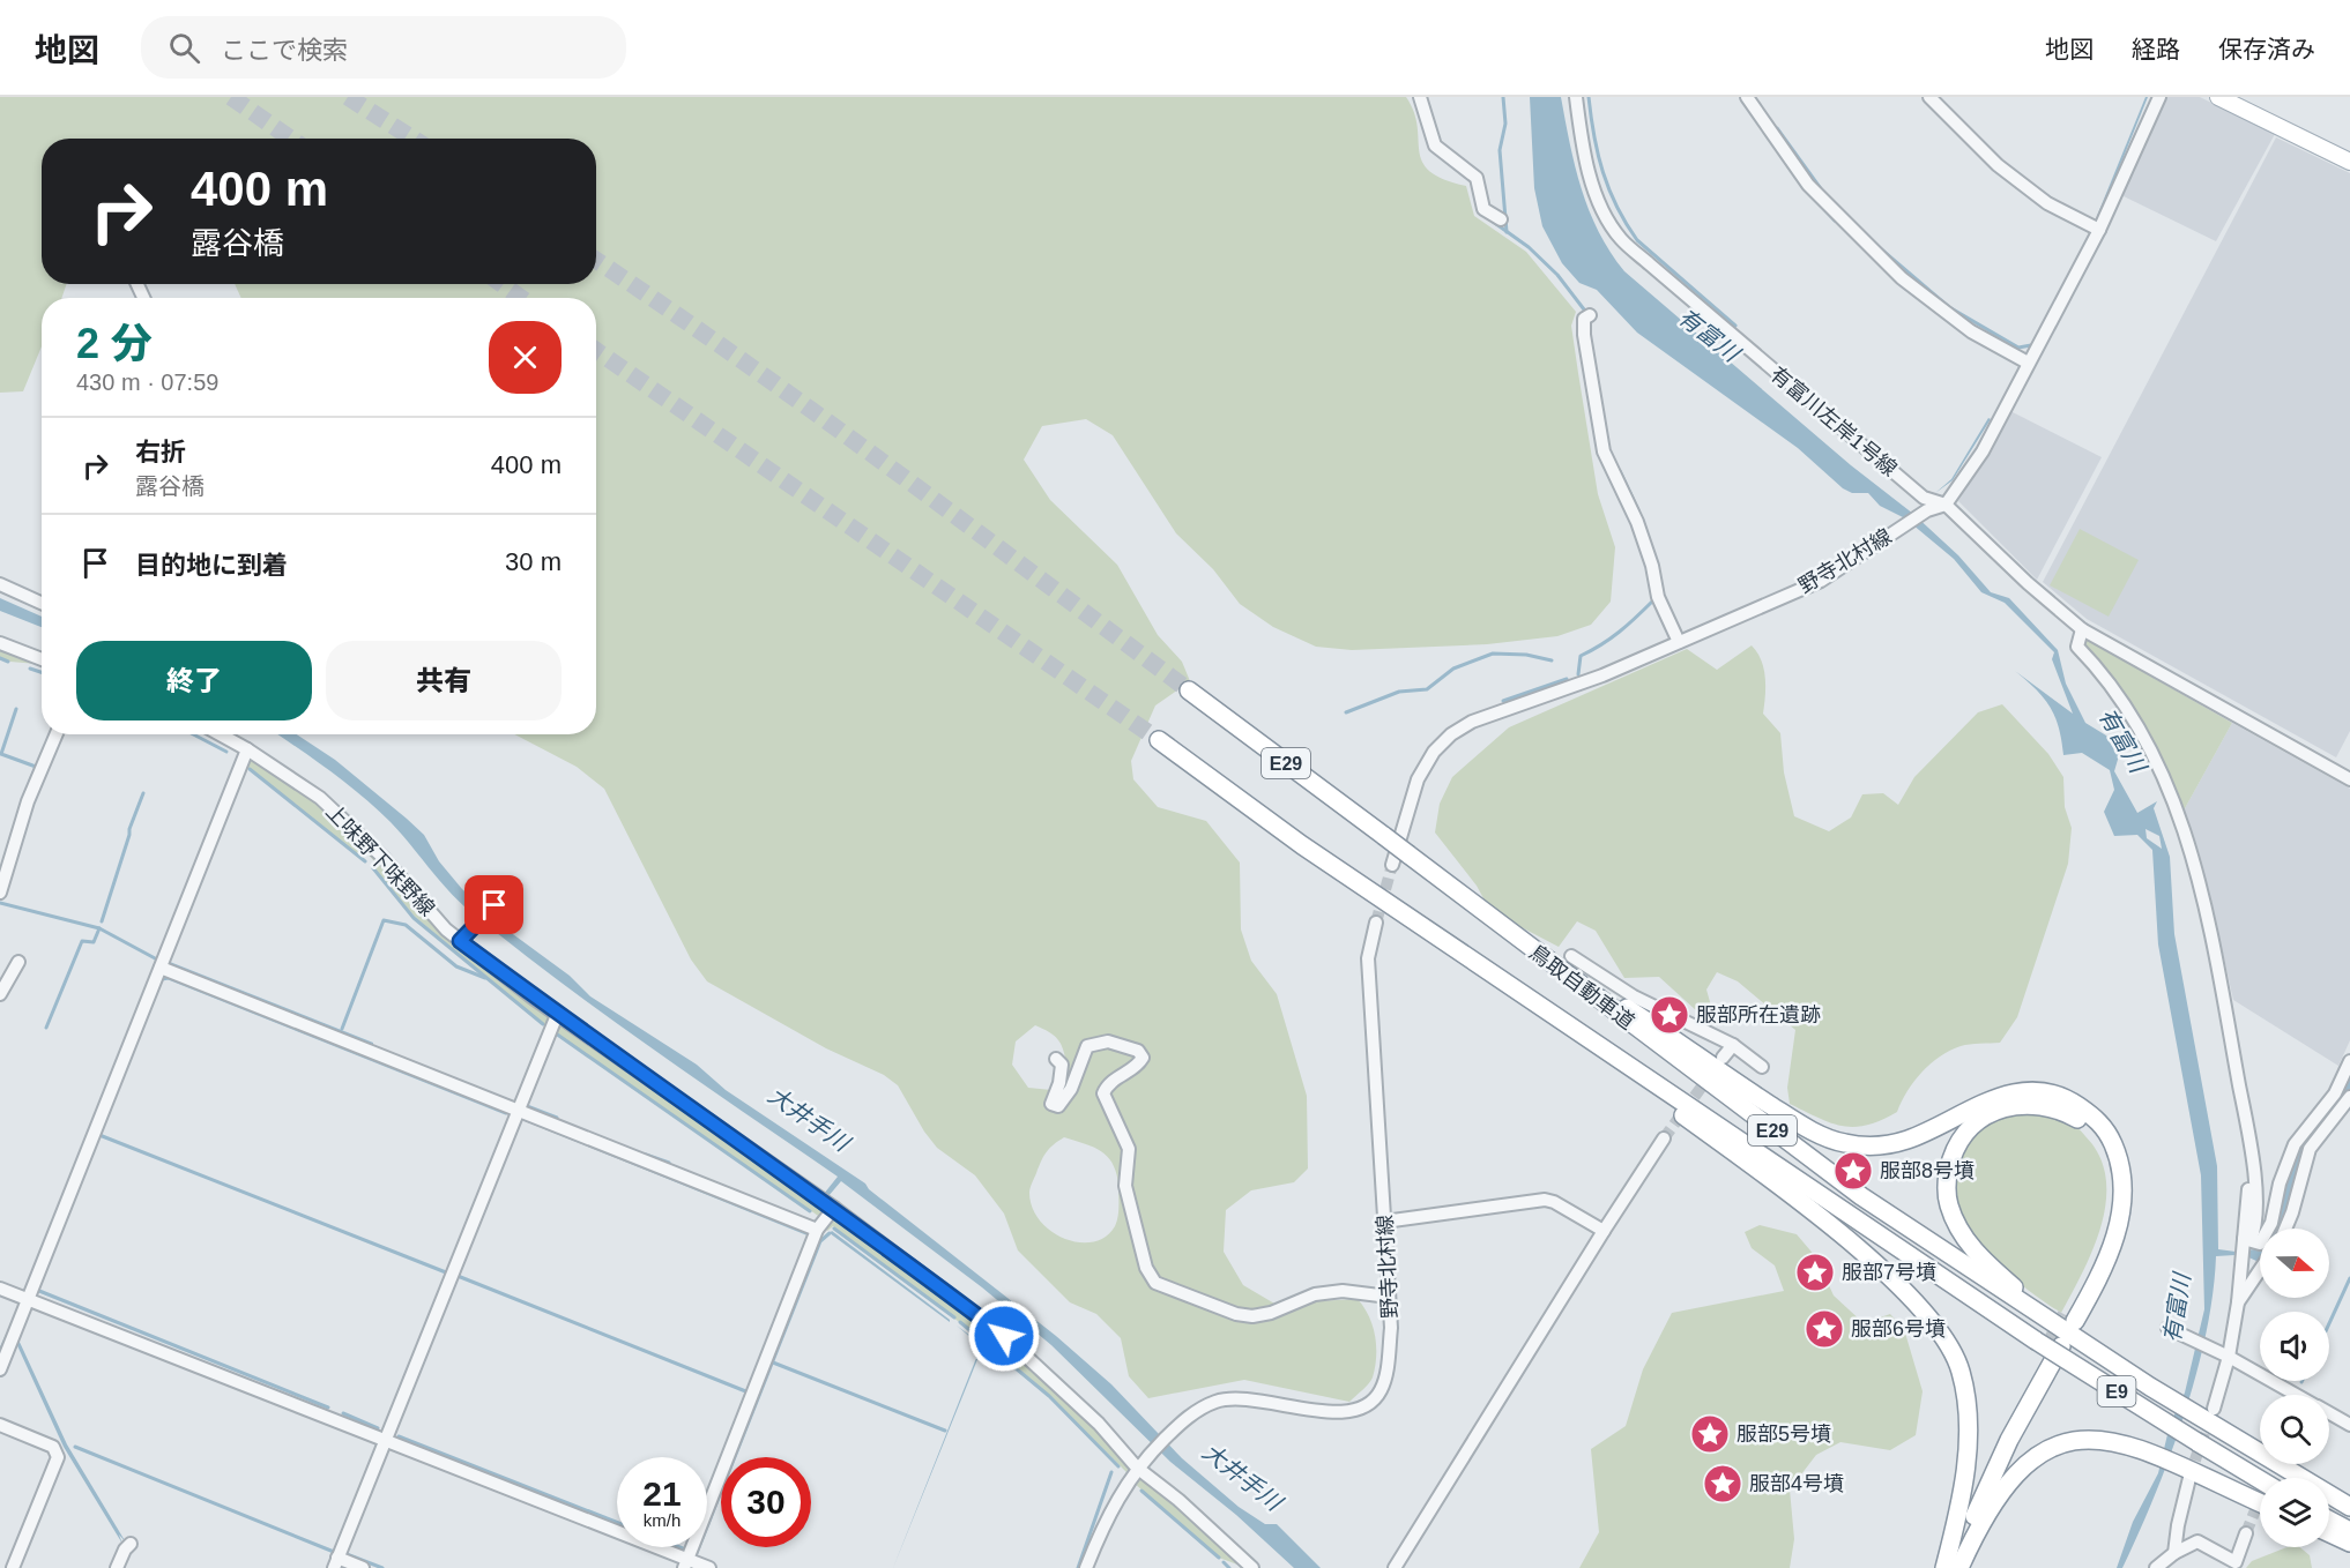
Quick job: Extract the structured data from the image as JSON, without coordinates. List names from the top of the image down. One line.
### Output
{"streets":{"highway":["E29","鳥取自動車道","E9"],"street":["有富川左岸1号線","野寺北村線","上味野下味野線"]},"crossings":[["有富川左岸1号線","野寺北村線"],["野寺北村線","上味野下味野線"],["鳥取自動車道","E9"]],"water":["有富川","大井手川"],"places":{"place":["服部所在遺跡","服部8号墳","服部7号墳","服部6号墳","服部5号墳","服部4号墳"]},"north":"right","page":{"header":"地図","search":"ここで検索","nav":["地図","経路","保存済み"],"turn":["400 m","露谷橋"],"heading":["2 分","430 m · 07:59"],"list":[{"name":"右折","note":"露谷橋","value":"400 m"},{"name":"目的地に到着","value":"30 m"}],"buttons":["終了","共有"],"speed":"21 km/h","limit":"30"}}
